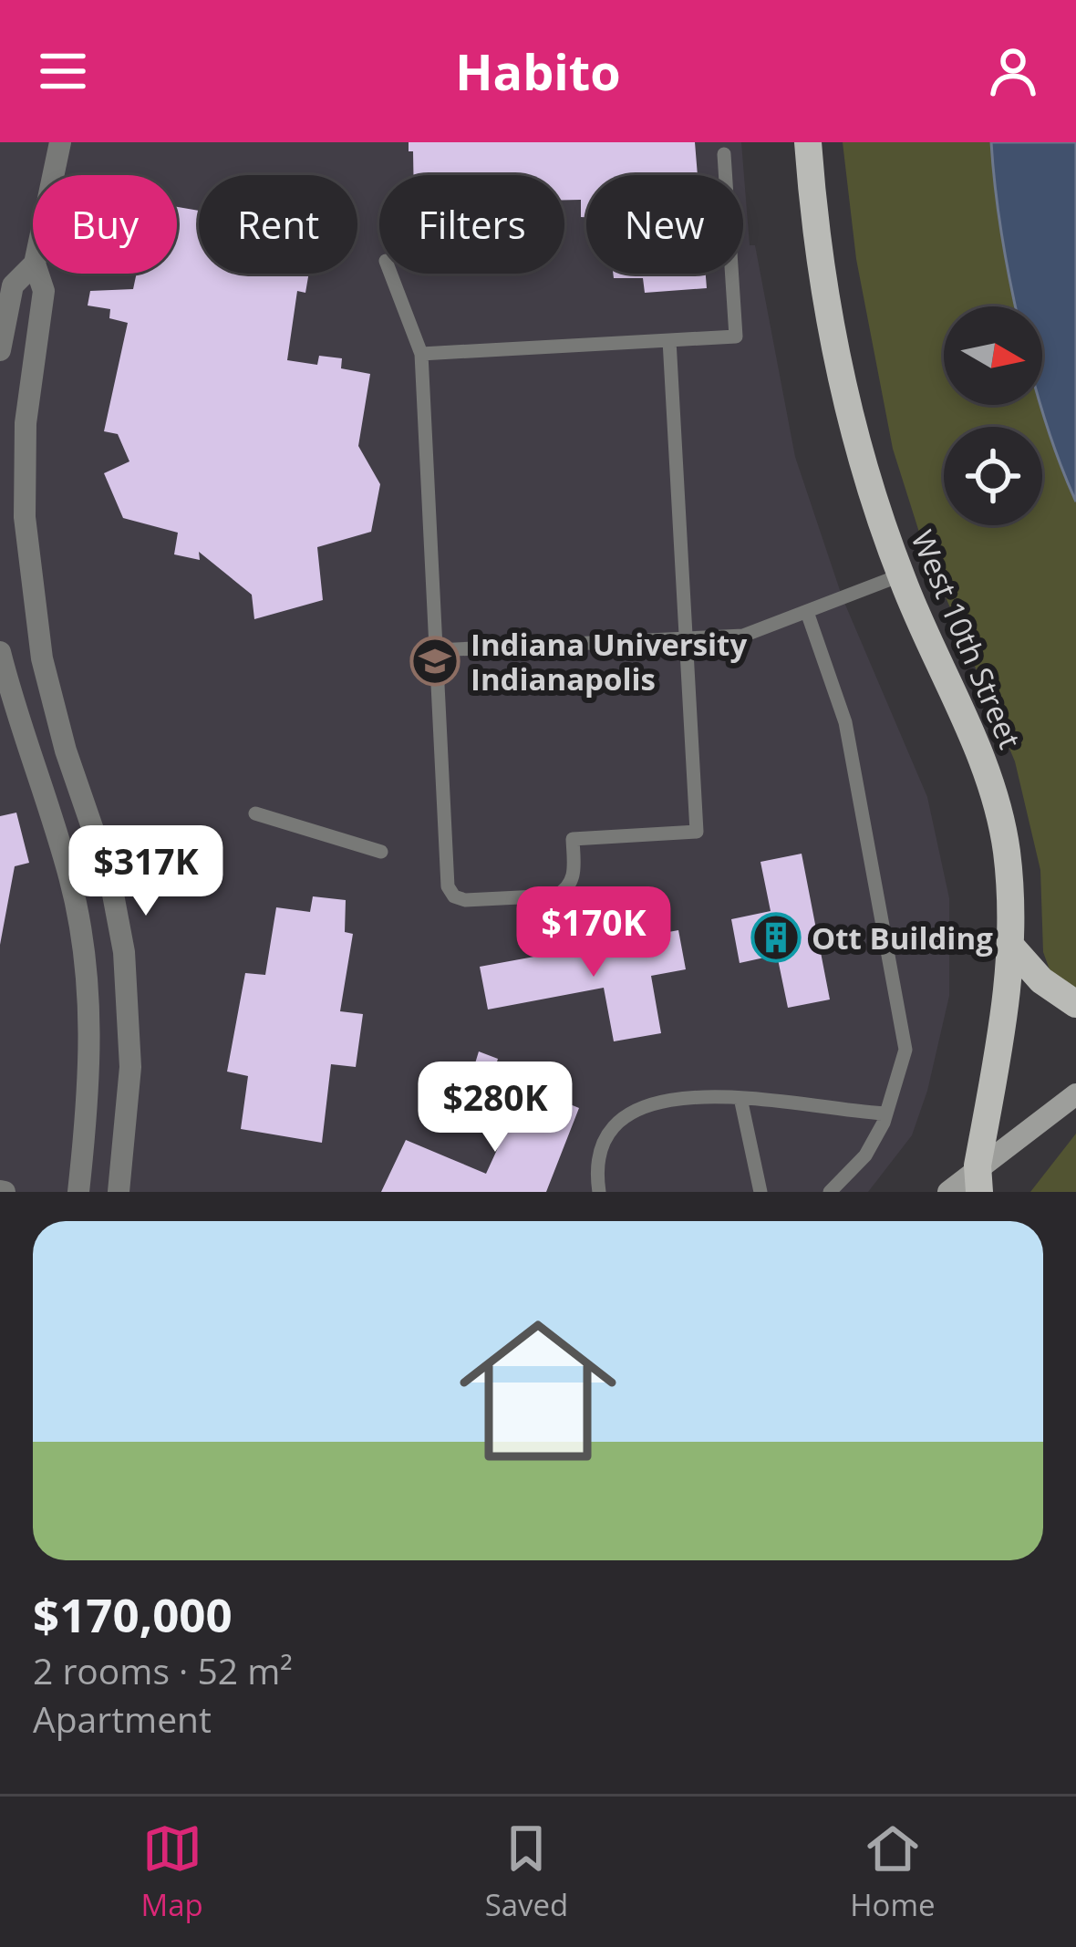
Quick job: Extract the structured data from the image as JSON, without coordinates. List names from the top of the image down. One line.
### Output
{"streets":{"main road":["West 10th Street"]},"places":{"school or university":["Indiana University Indianapolis"],"building":["Ott Building"]},"north":"right","page":{"header":"Habito","chip":["Buy","Rent","Filters","New"],"price":["$317K","$170K","$280K"],"list":[{"name":"$170,000","note":"2 rooms · 52 m² · Apartment"}],"tabs":["Map","Saved","Home"]}}
